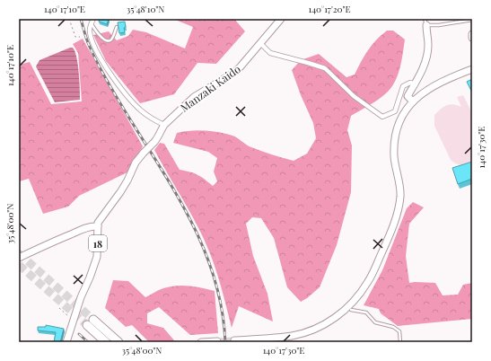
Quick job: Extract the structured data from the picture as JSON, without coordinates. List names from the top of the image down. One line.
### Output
{"streets":{"street":["Manzaki Kaido","18"]},"crossings":[["Manzaki Kaido","18"]],"coordinates":["140°17'10\"E","35°48'10\"N","140°17'20\"E","140°17'30\"E","35°48'00\"N"]}
